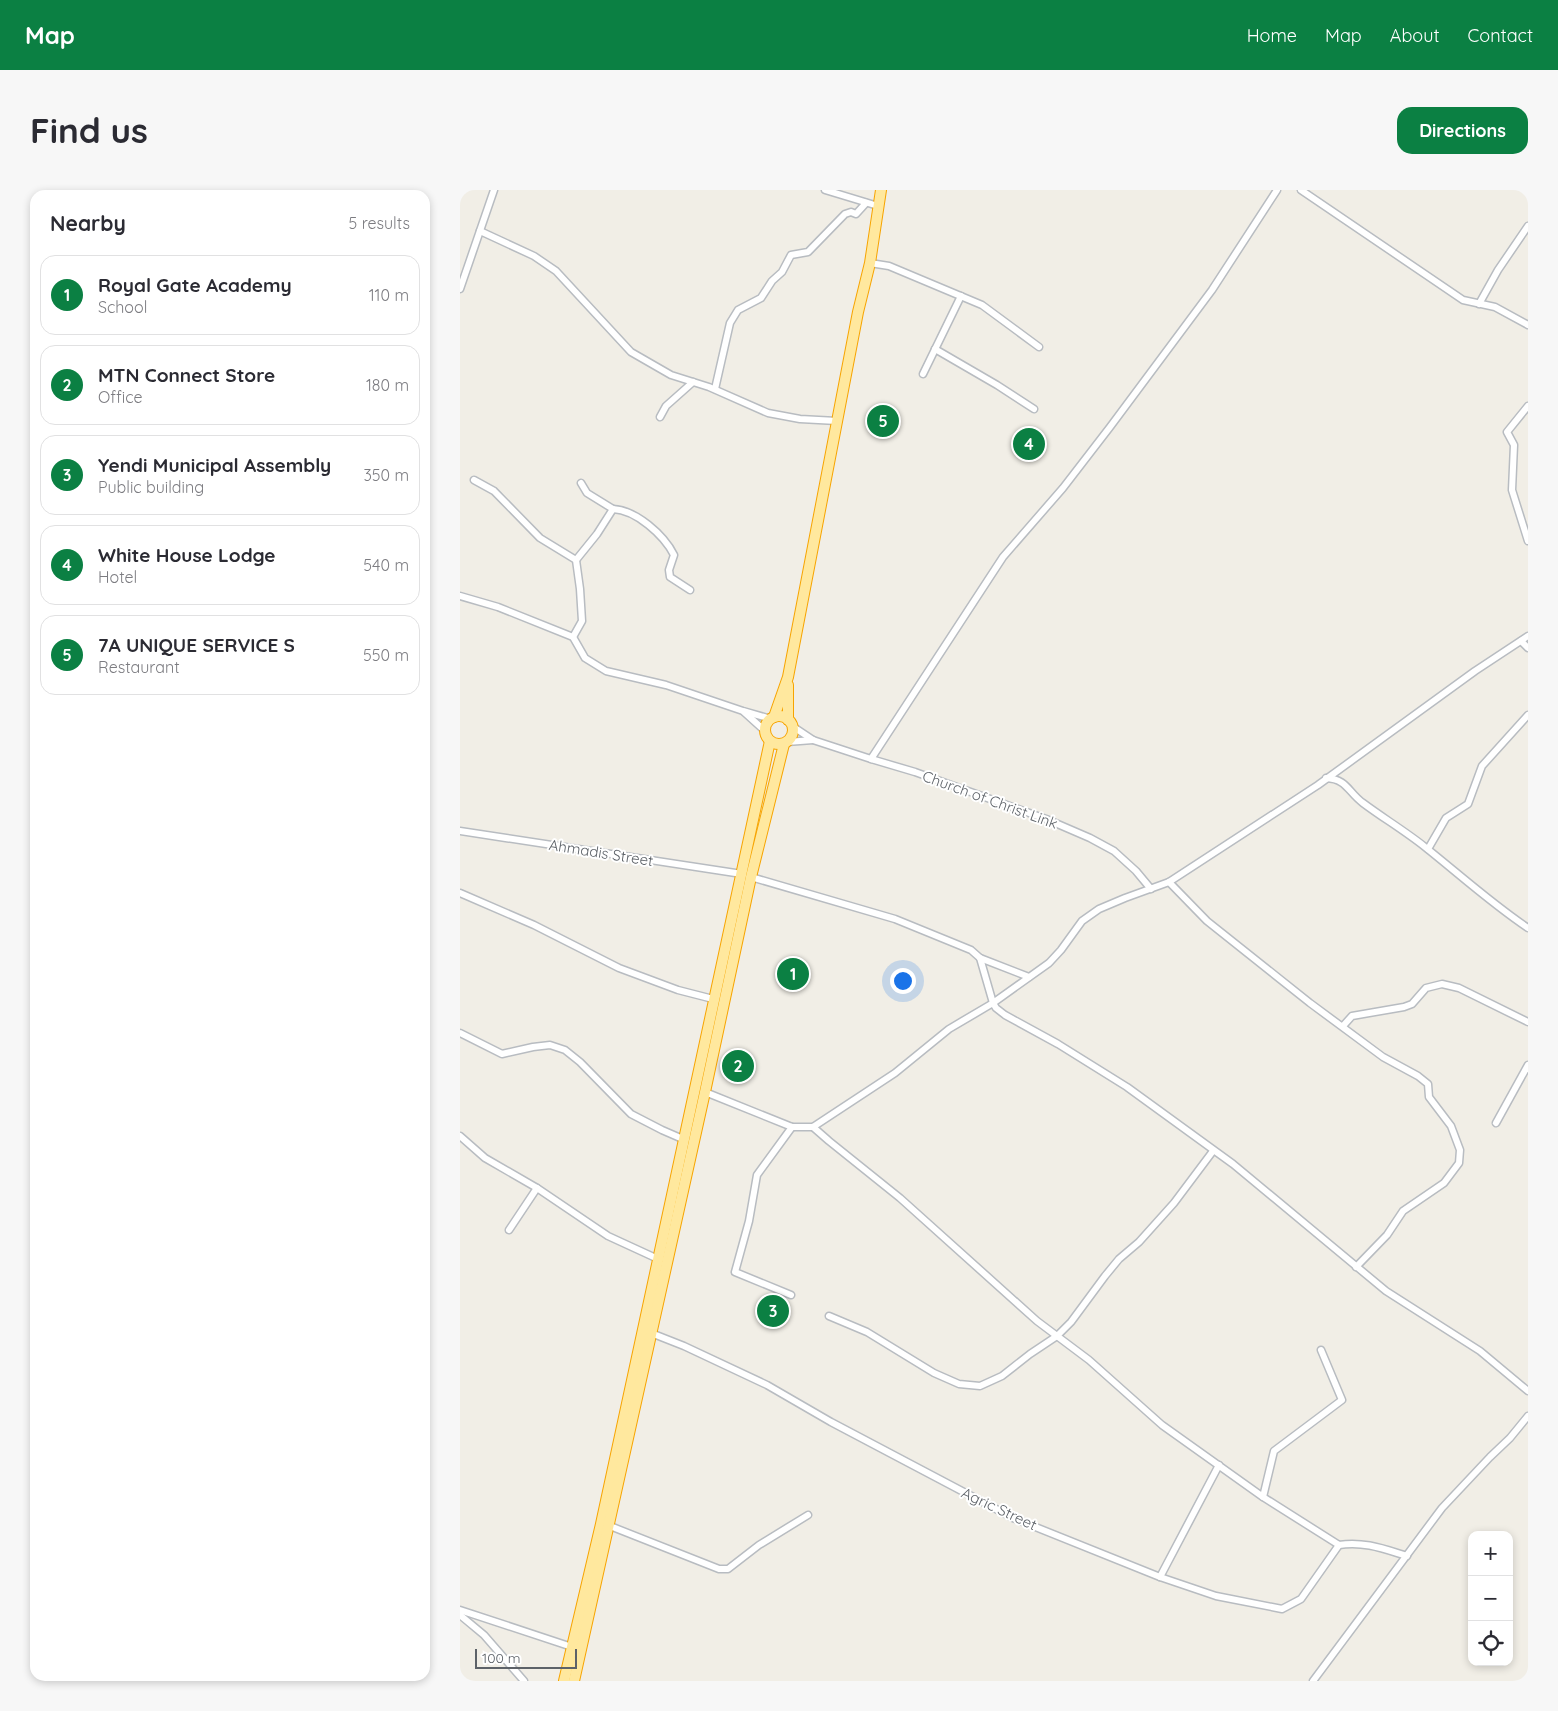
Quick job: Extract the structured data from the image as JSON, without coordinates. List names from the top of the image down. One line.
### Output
{"streets":{"street":["Church of Christ Link","Ahmadis Street","Agric Street"]},"scale_bar":"100 m","page":{"header":"Map","nav":["Home","Map","About","Contact"],"buttons":"Directions","title":"Find us","heading":["Nearby","5 results"],"list":[{"mark":"1","name":"Royal Gate Academy","note":"School","value":"110 m"},{"mark":"2","name":"MTN Connect Store","note":"Office","value":"180 m"},{"mark":"3","name":"Yendi Municipal Assembly","note":"Public building","value":"350 m"},{"mark":"4","name":"White House Lodge","note":"Hotel","value":"540 m"},{"mark":"5","name":"7A UNIQUE SERVICE S","note":"Restaurant","value":"550 m"}],"pins":["5","4","1","2","3"],"map_buttons":["+","−"],"scale":"100 m"}}
